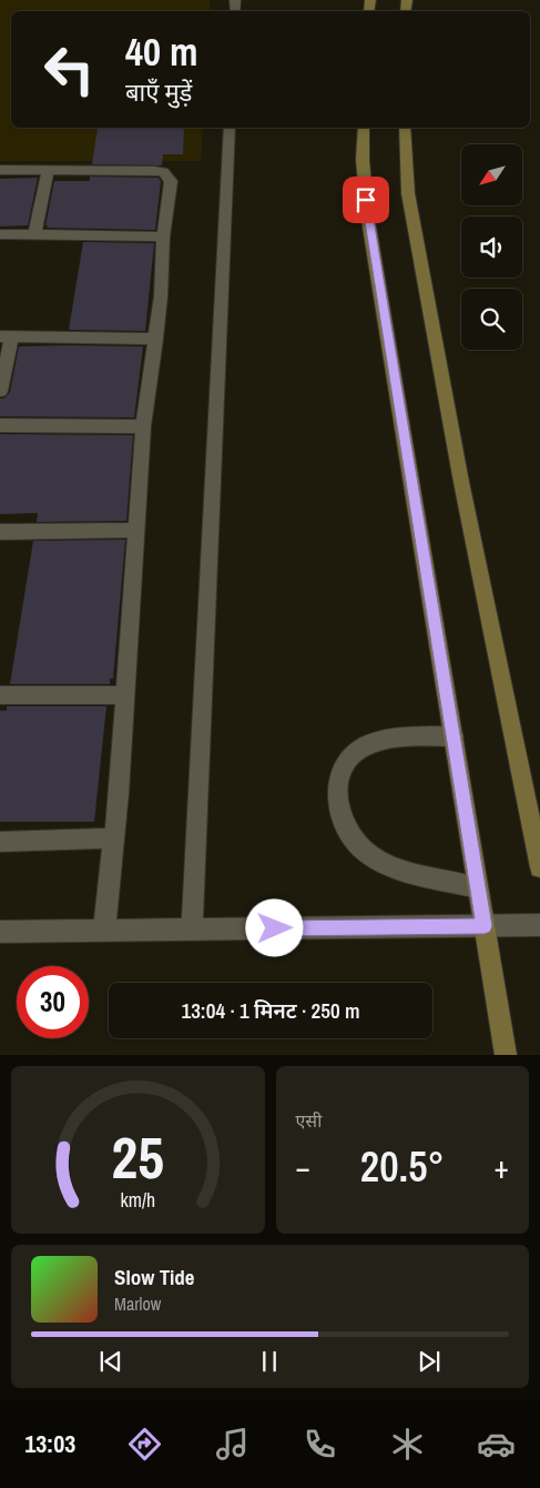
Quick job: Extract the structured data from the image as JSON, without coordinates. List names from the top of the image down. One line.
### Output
{"north":"bottom left","page":{"turn":["40 m","बाएँ मुड़ें"],"limit":"30","trip":"13:04 · 1 मिनट · 250 m","tile":"एसी","heat":["−","20.5°","+"],"song":["Slow Tide","Marlow"],"tabs":"13:03","gauge":["25","km/h"]}}
